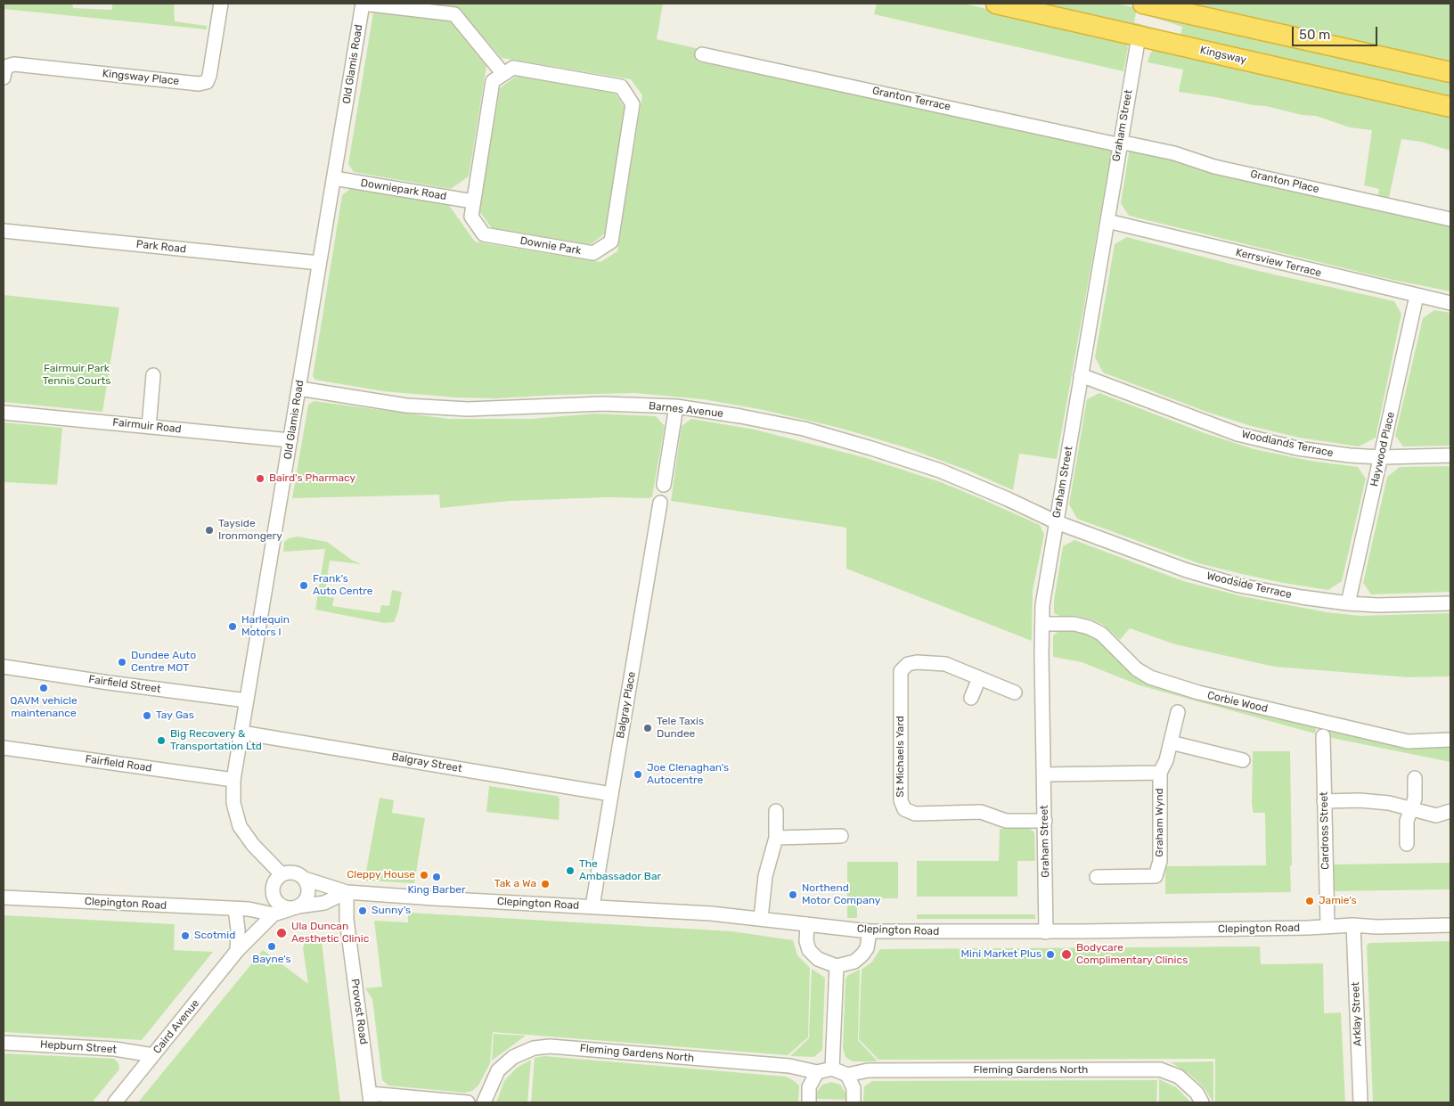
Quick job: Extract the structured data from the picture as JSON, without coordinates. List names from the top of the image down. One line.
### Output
{"streets":{"highway":["Kingsway"],"street":["Old Glamis Road","Kingsway Place","Granton Terrace","Graham Street","Granton Place","Downiepark Road","Downie Park","Park Road","Kerrsview Terrace","Barnes Avenue","Fairmuir Road","Woodlands Terrace","Haywood Place","Woodside Terrace","Fairfield Street","Corbie Wood","Balgray Place","St Michaels Yard","Balgray Street","Fairfield Road","Graham Wynd","Cardross Street","Clepington Road","Provost Road","Arklay Street","Caird Avenue","Hepburn Street","Fleming Gardens North"]},"crossings":[["Kingsway","Graham Street"],["Old Glamis Road","Downiepark Road"],["Old Glamis Road","Park Road"],["Old Glamis Road","Barnes Avenue"],["Old Glamis Road","Fairmuir Road"],["Old Glamis Road","Fairfield Street"],["Old Glamis Road","Balgray Street"],["Old Glamis Road","Fairfield Road"],["Old Glamis Road","Clepington Road"],["Granton Terrace","Graham Street"],["Granton Terrace","Granton Place"],["Graham Street","Granton Place"],["Graham Street","Kerrsview Terrace"],["Graham Street","Barnes Avenue"],["Graham Street","Woodlands Terrace"],["Graham Street","Woodside Terrace"],["Graham Street","Corbie Wood"],["Graham Street","St Michaels Yard"],["Graham Street","Graham Wynd"],["Graham Street","Clepington Road"],["Downiepark Road","Downie Park"],["Kerrsview Terrace","Haywood Place"],["Barnes Avenue","Woodside Terrace"],["Woodlands Terrace","Haywood Place"],["Haywood Place","Woodside Terrace"],["Balgray Place","Balgray Street"],["Balgray Place","Clepington Road"],["Cardross Street","Clepington Road"],["Clepington Road","Provost Road"],["Clepington Road","Arklay Street"],["Clepington Road","Caird Avenue"],["Caird Avenue","Hepburn Street"]],"parks":["Fairmuir Park Tennis Courts"],"places":["Baird's Pharmacy","Tayside Ironmongery","Frank's Auto Centre","Harlequin Motors l","Dundee Auto Centre MOT","QAVM vehicle maintenance","Tay Gas","Tele Taxis Dundee","Big Recovery & Transportation Ltd","Joe Clenaghan's Autocentre","The Ambassador Bar","Cleppy House","King Barber","Tak a Wa","Northend Motor Company","Jamie's","Sunny's","Ula Duncan Aesthetic Clinic","Scotmid","Bayne's","Mini Market Plus","Bodycare Complimentary Clinics"],"scale_bar":"50 m"}
